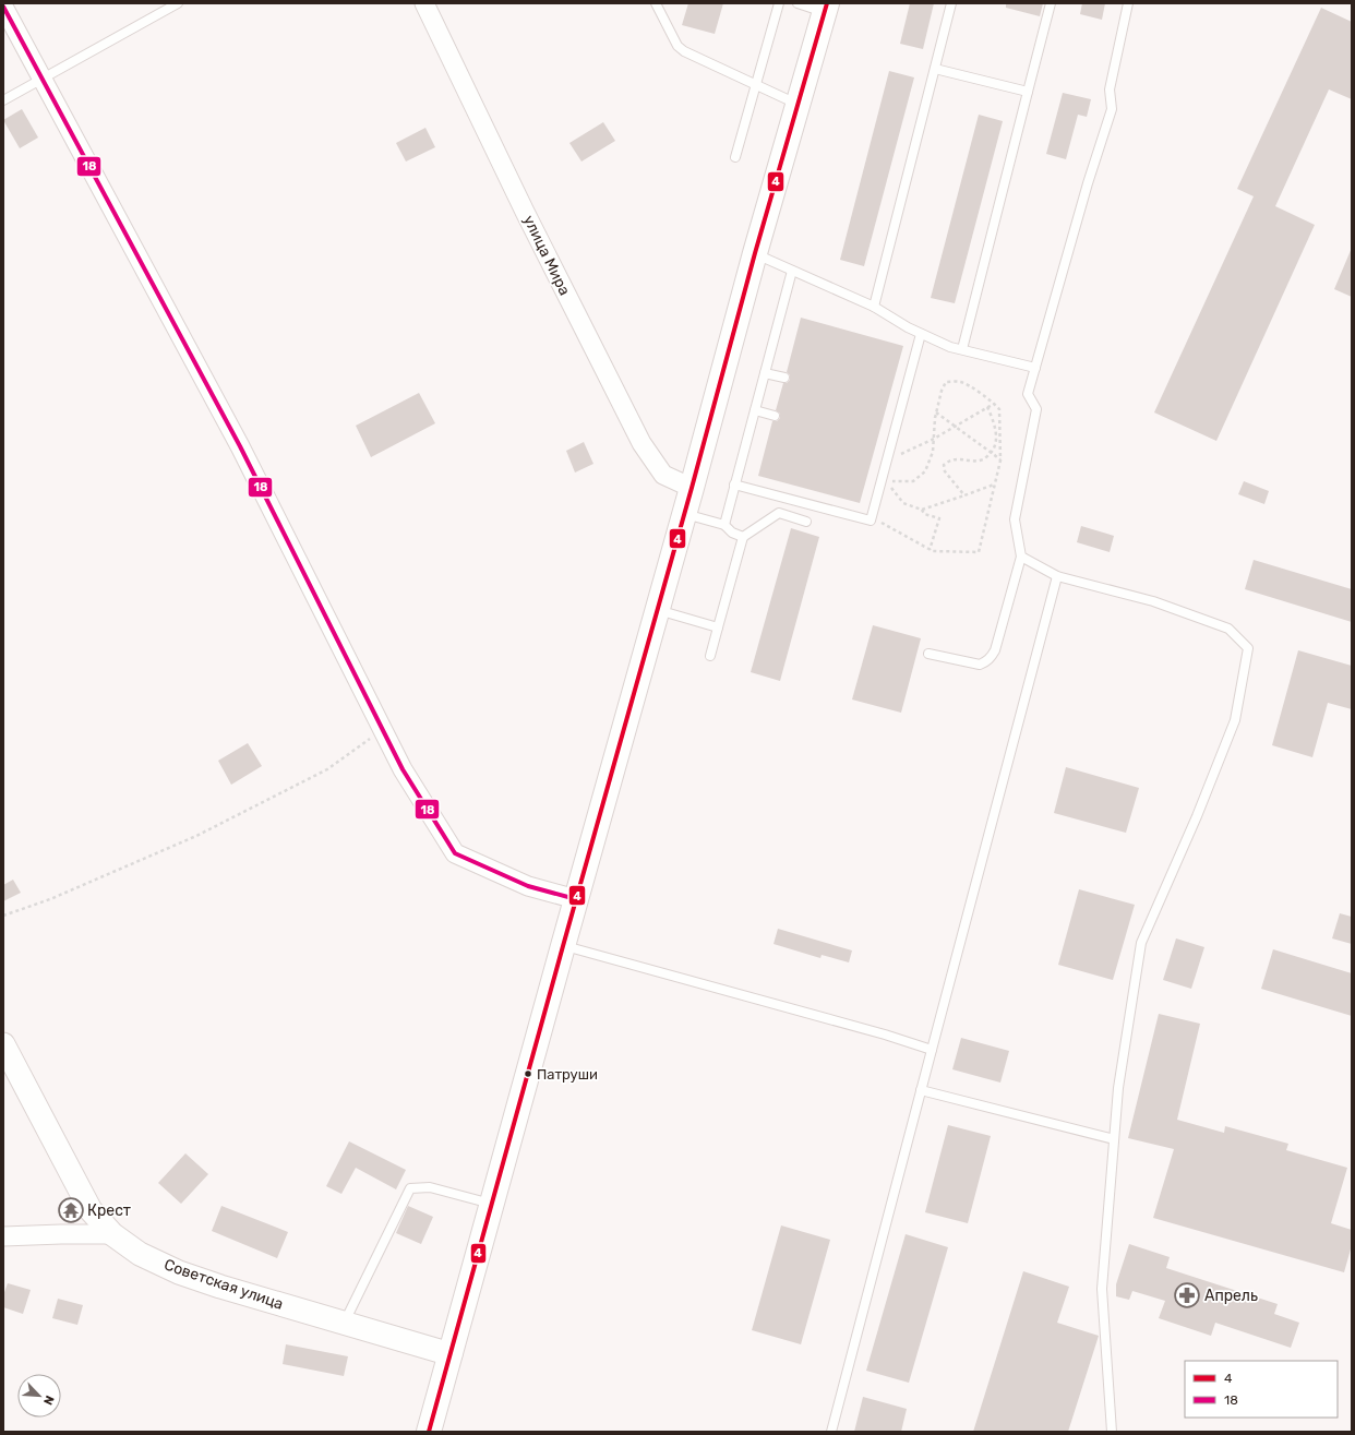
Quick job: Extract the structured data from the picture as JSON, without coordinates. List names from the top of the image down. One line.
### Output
{"streets":{"street":["улица Мира","Советская улица"]},"places":{"other":["Патруши"],"temple":["Крест"],"pharmacy":["Апрель"]},"lines":["transit line 4","transit line 18"],"legend":["4","18"],"north":"bottom right"}
